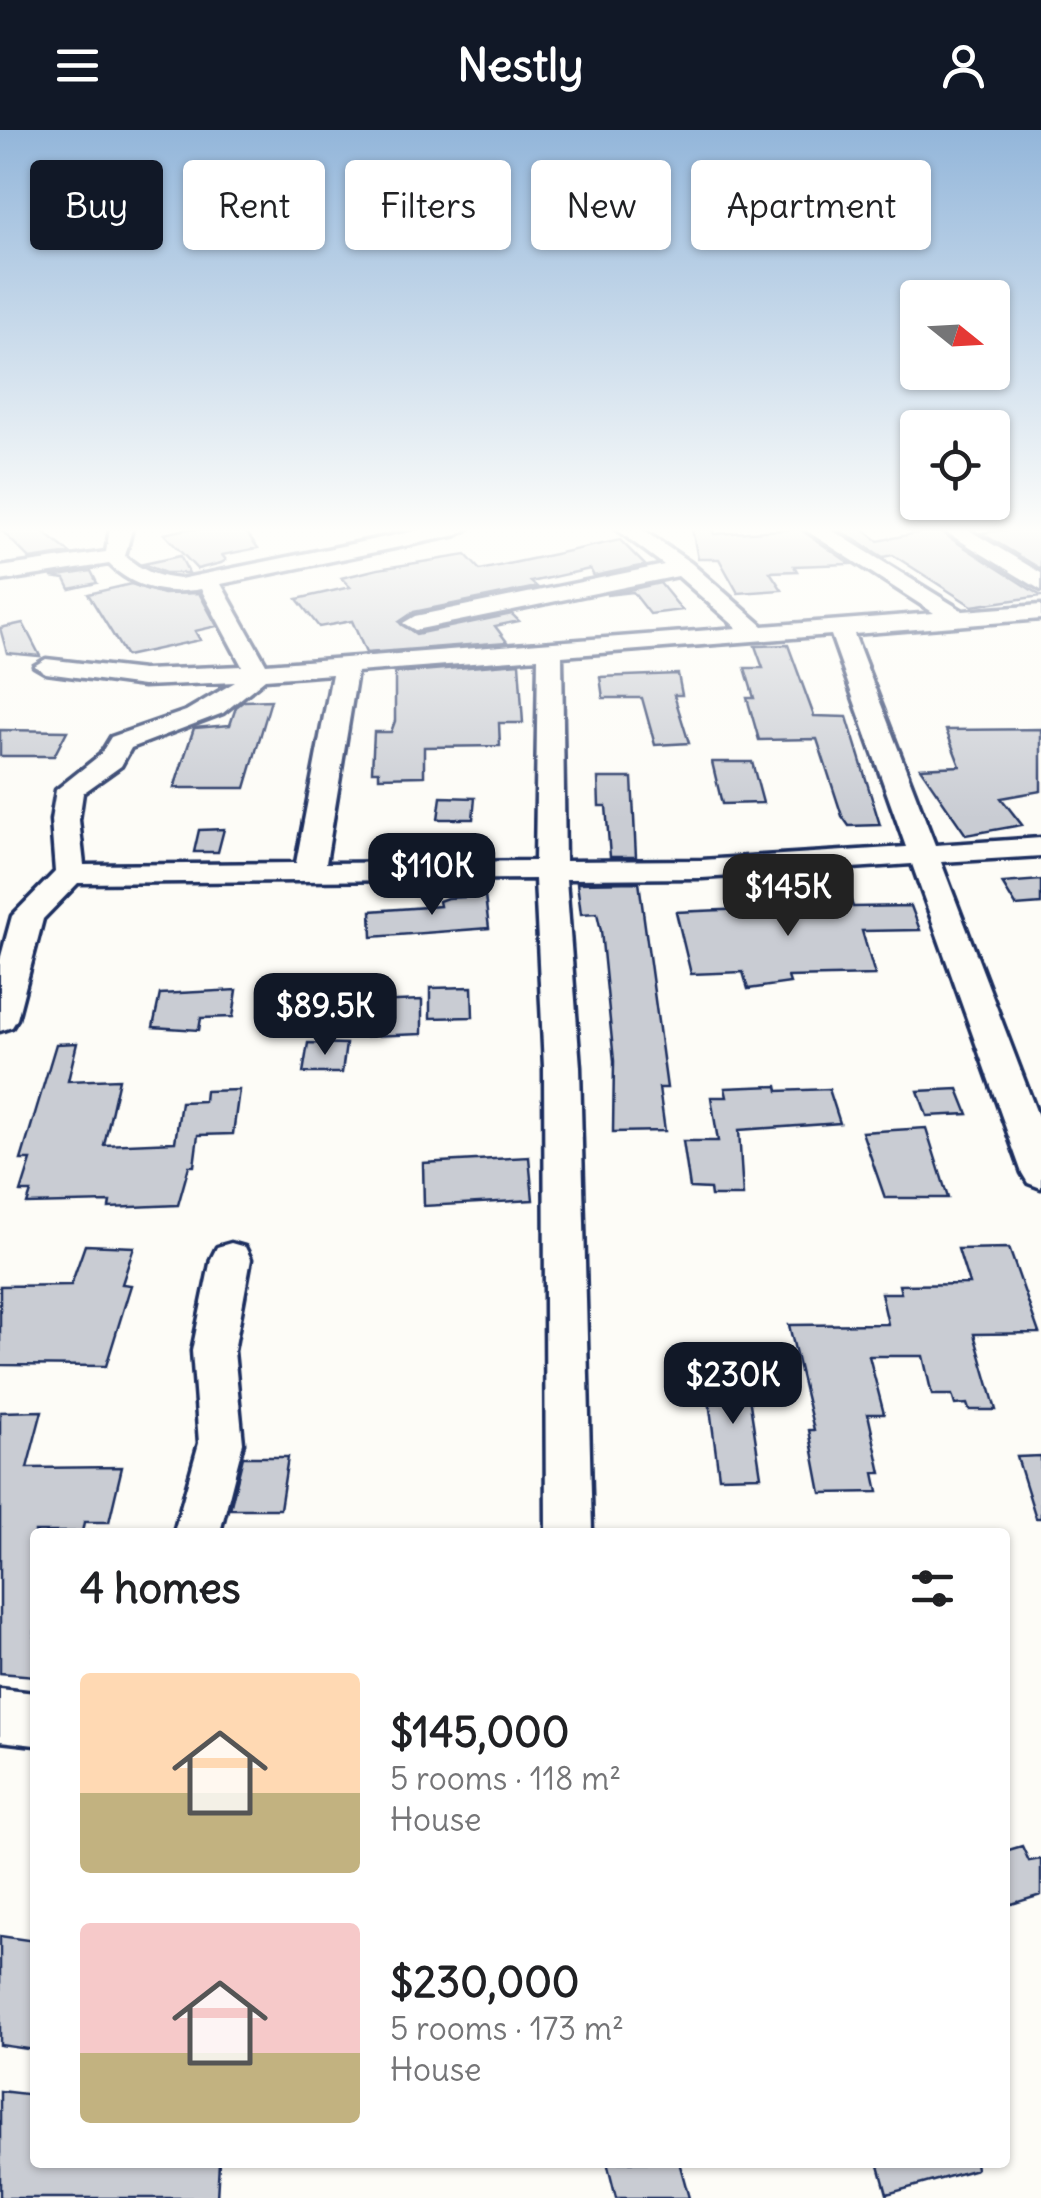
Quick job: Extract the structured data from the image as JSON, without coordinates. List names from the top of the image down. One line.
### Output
{"north":"right","page":{"header":"Nestly","chip":["Buy","Rent","Filters","New","Apartment"],"price":["$110K","$145K","$89.5K","$230K"],"heading":"4 homes","list":[{"name":"$145,000","note":"5 rooms · 118 m² · House"},{"name":"$230,000","note":"5 rooms · 173 m² · House"}]}}
